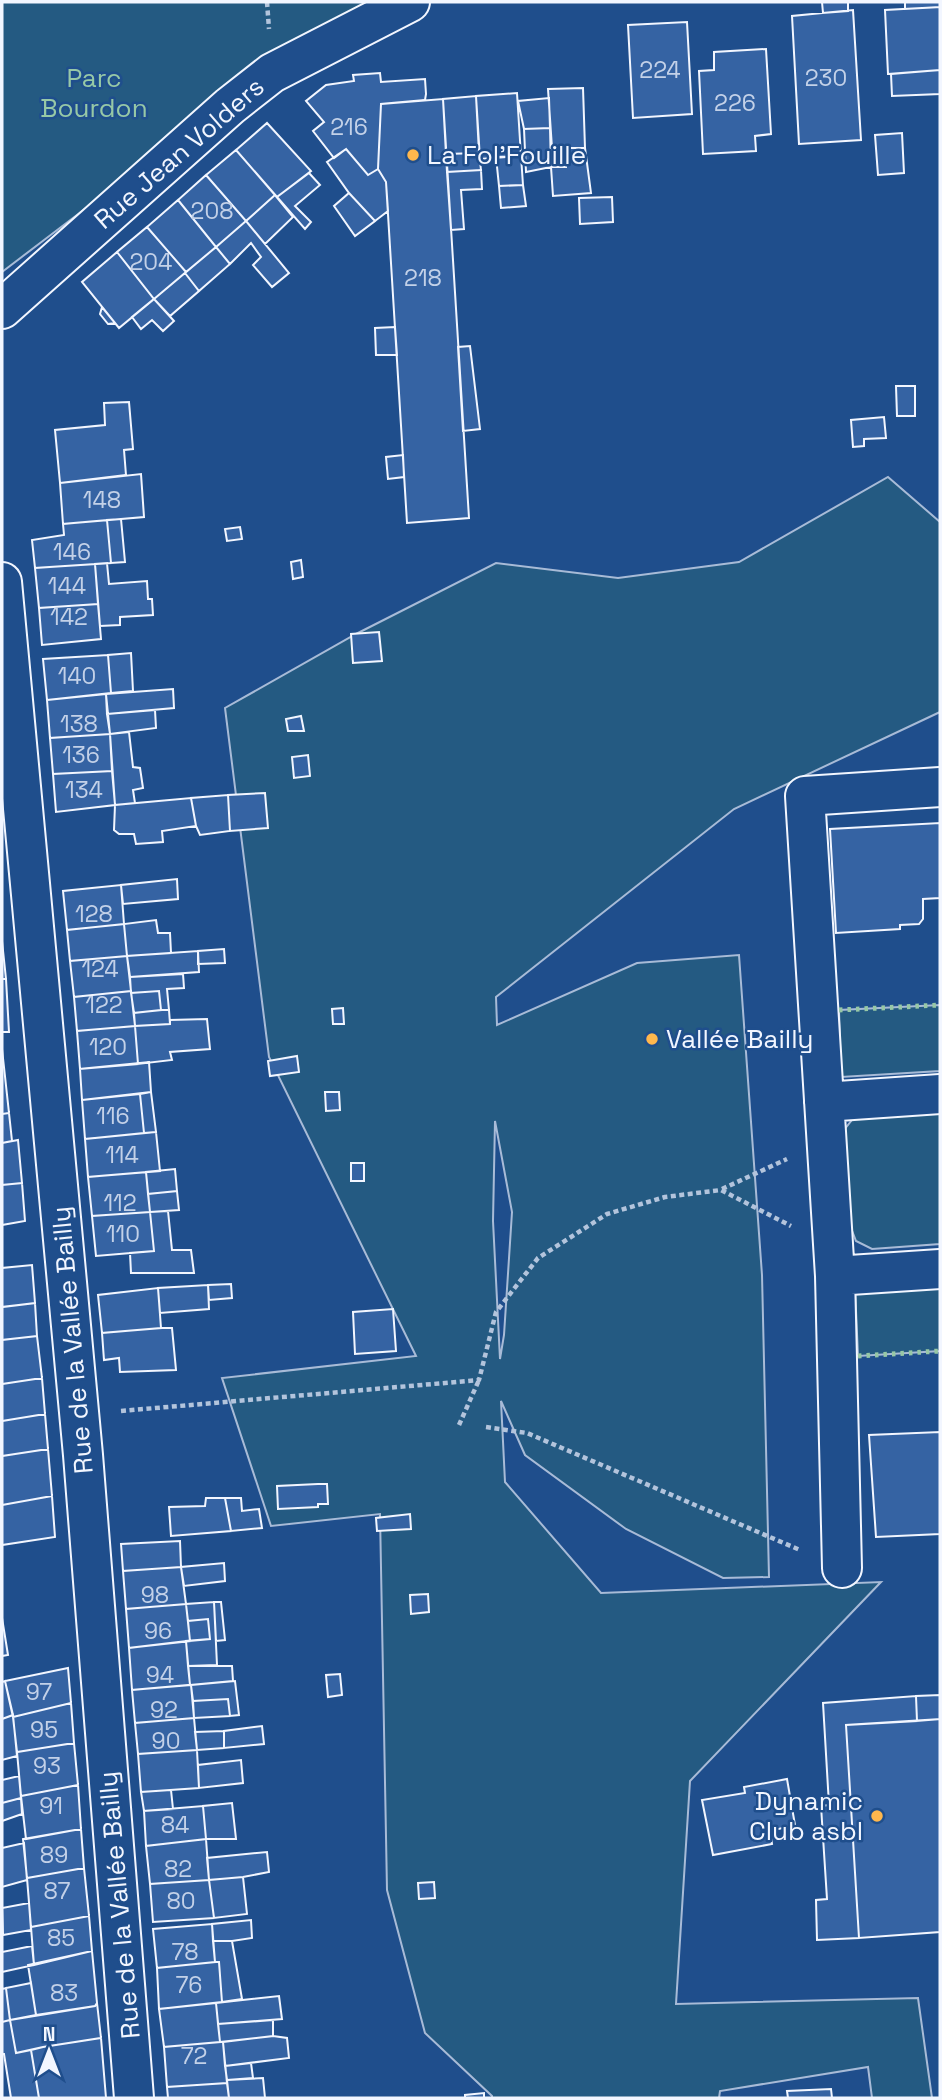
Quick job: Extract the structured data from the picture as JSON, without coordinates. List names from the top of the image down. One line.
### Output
{"streets":{"street":["Rue Jean Volders","Rue de la Vallée Bailly"]},"parks":["Parc Bourdon"],"places":["La Fol'Fouille","Vallée Bailly","Dynamic Club asbl"],"house_numbers":["224","230","226","216","208","204","218","148","146","144","142","140","138","136","134","128","124","122","120","116","114","112","110","98","96","94","97","92","95","90","93","91","84","89","82","87","80","85","78","76","83","72"],"north":"top"}
